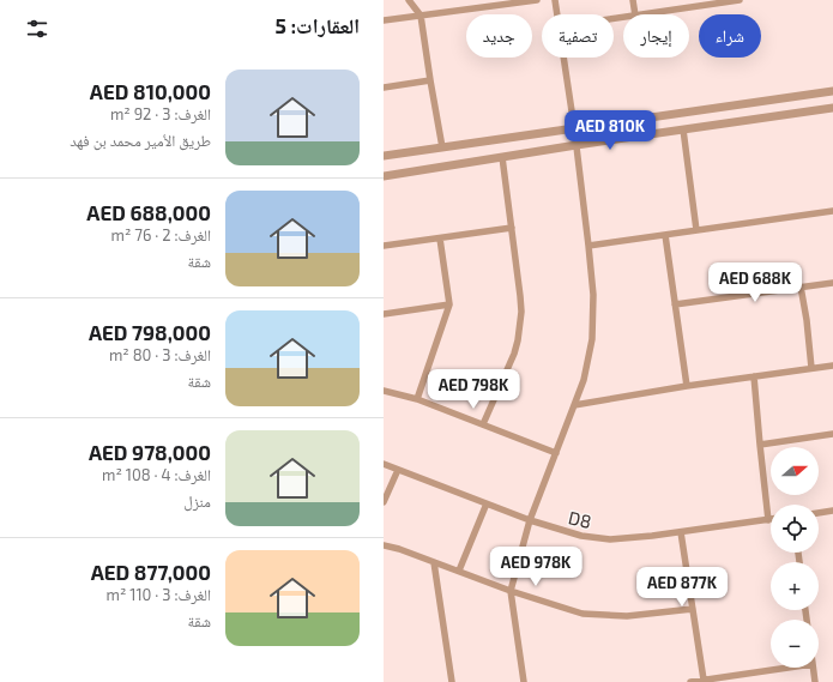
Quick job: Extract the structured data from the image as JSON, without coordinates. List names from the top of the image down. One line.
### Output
{"streets":{"street":["D8"]},"north":"right","page":{"heading":"العقارات: 5","chip":["شراء","إيجار","تصفية","جديد"],"list":[{"name":"AED 810,000","note":"الغرف: 3 · 92 m² · طريق الأمير محمد بن فهد"},{"name":"AED 688,000","note":"الغرف: 2 · 76 m² · شقة"},{"name":"AED 798,000","note":"الغرف: 3 · 80 m² · شقة"},{"name":"AED 978,000","note":"الغرف: 4 · 108 m² · منزل"},{"name":"AED 877,000","note":"الغرف: 3 · 110 m² · شقة"}],"price":["AED 810K","AED 688K","AED 798K","AED 978K","AED 877K"],"map_buttons":["+","−"]}}
